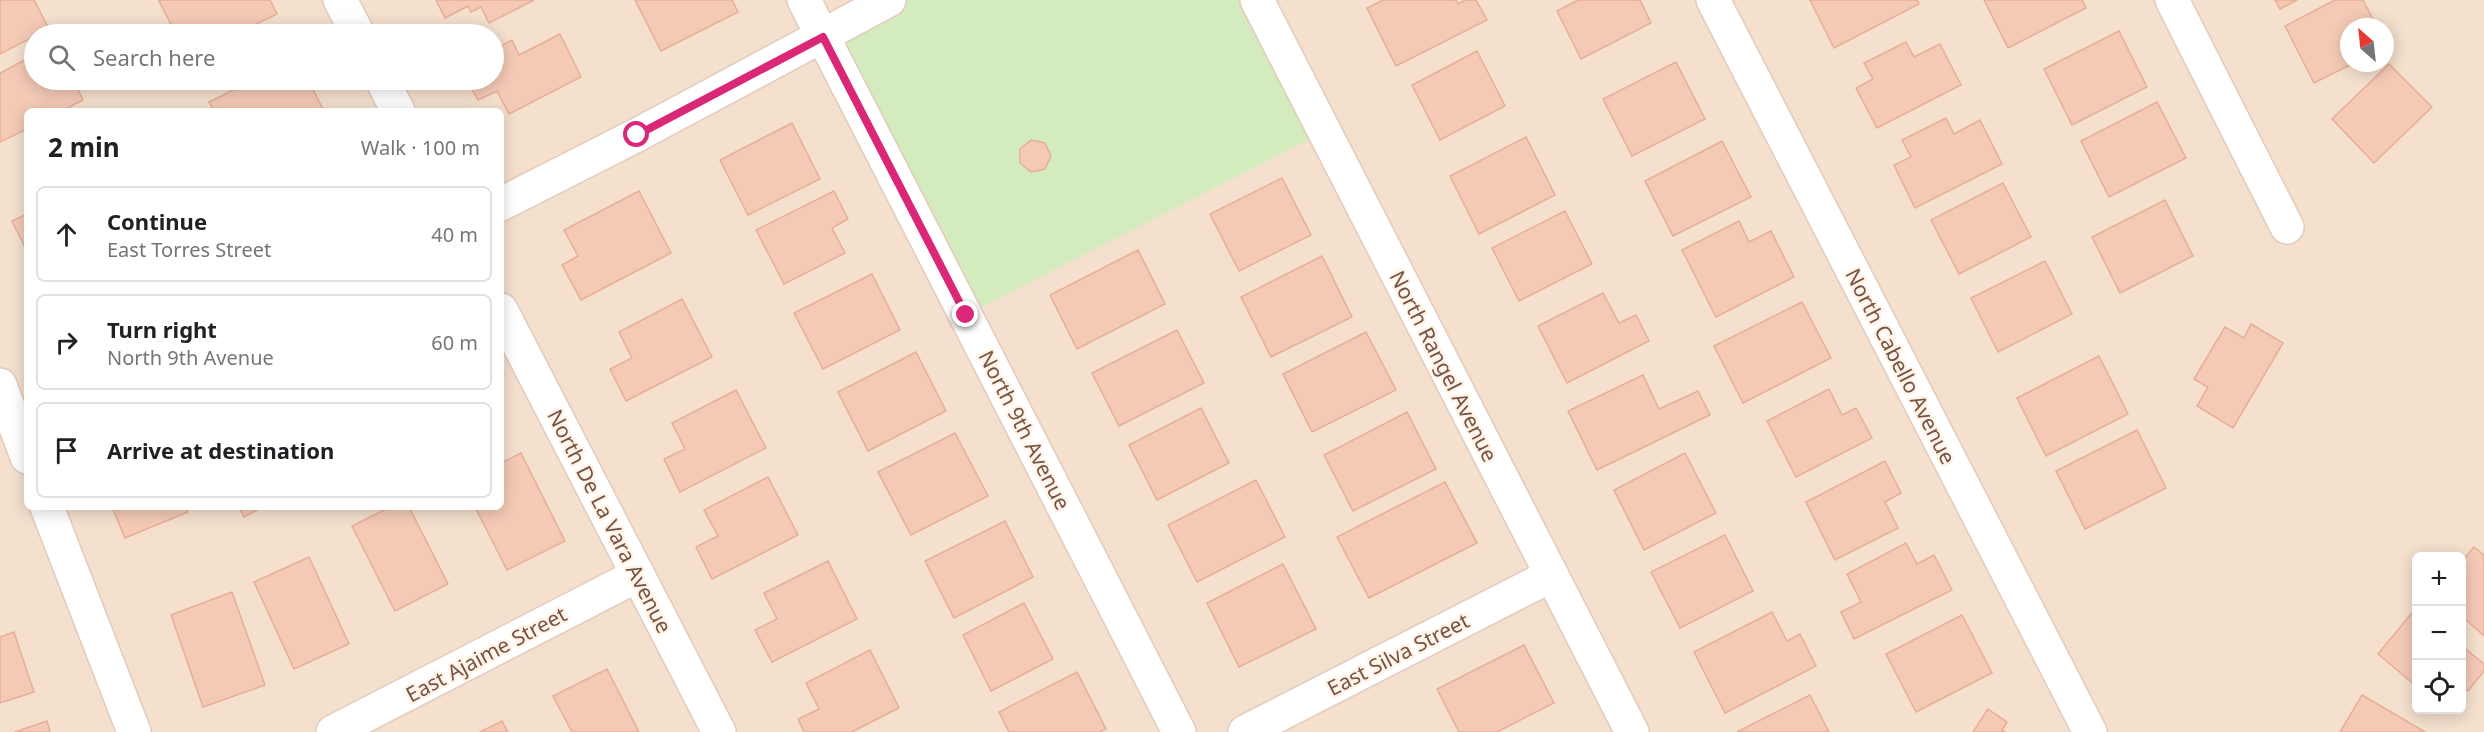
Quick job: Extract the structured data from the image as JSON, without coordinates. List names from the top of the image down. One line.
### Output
{"streets":{"street":["North Rangel Avenue","North Cabello Avenue","North 9th Avenue","North De La Vara Avenue","East Ajaime Street","East Silva Street"]},"crossings":[["North Rangel Avenue","East Silva Street"],["North De La Vara Avenue","East Ajaime Street"]],"north":"top left","page":{"search":"Search here","heading":["2 min","Walk · 100 m"],"list":[["Continue","East Torres Street","40 m"],["Turn right","North 9th Avenue","60 m"],"Arrive at destination"],"map_buttons":["+","−"]}}
